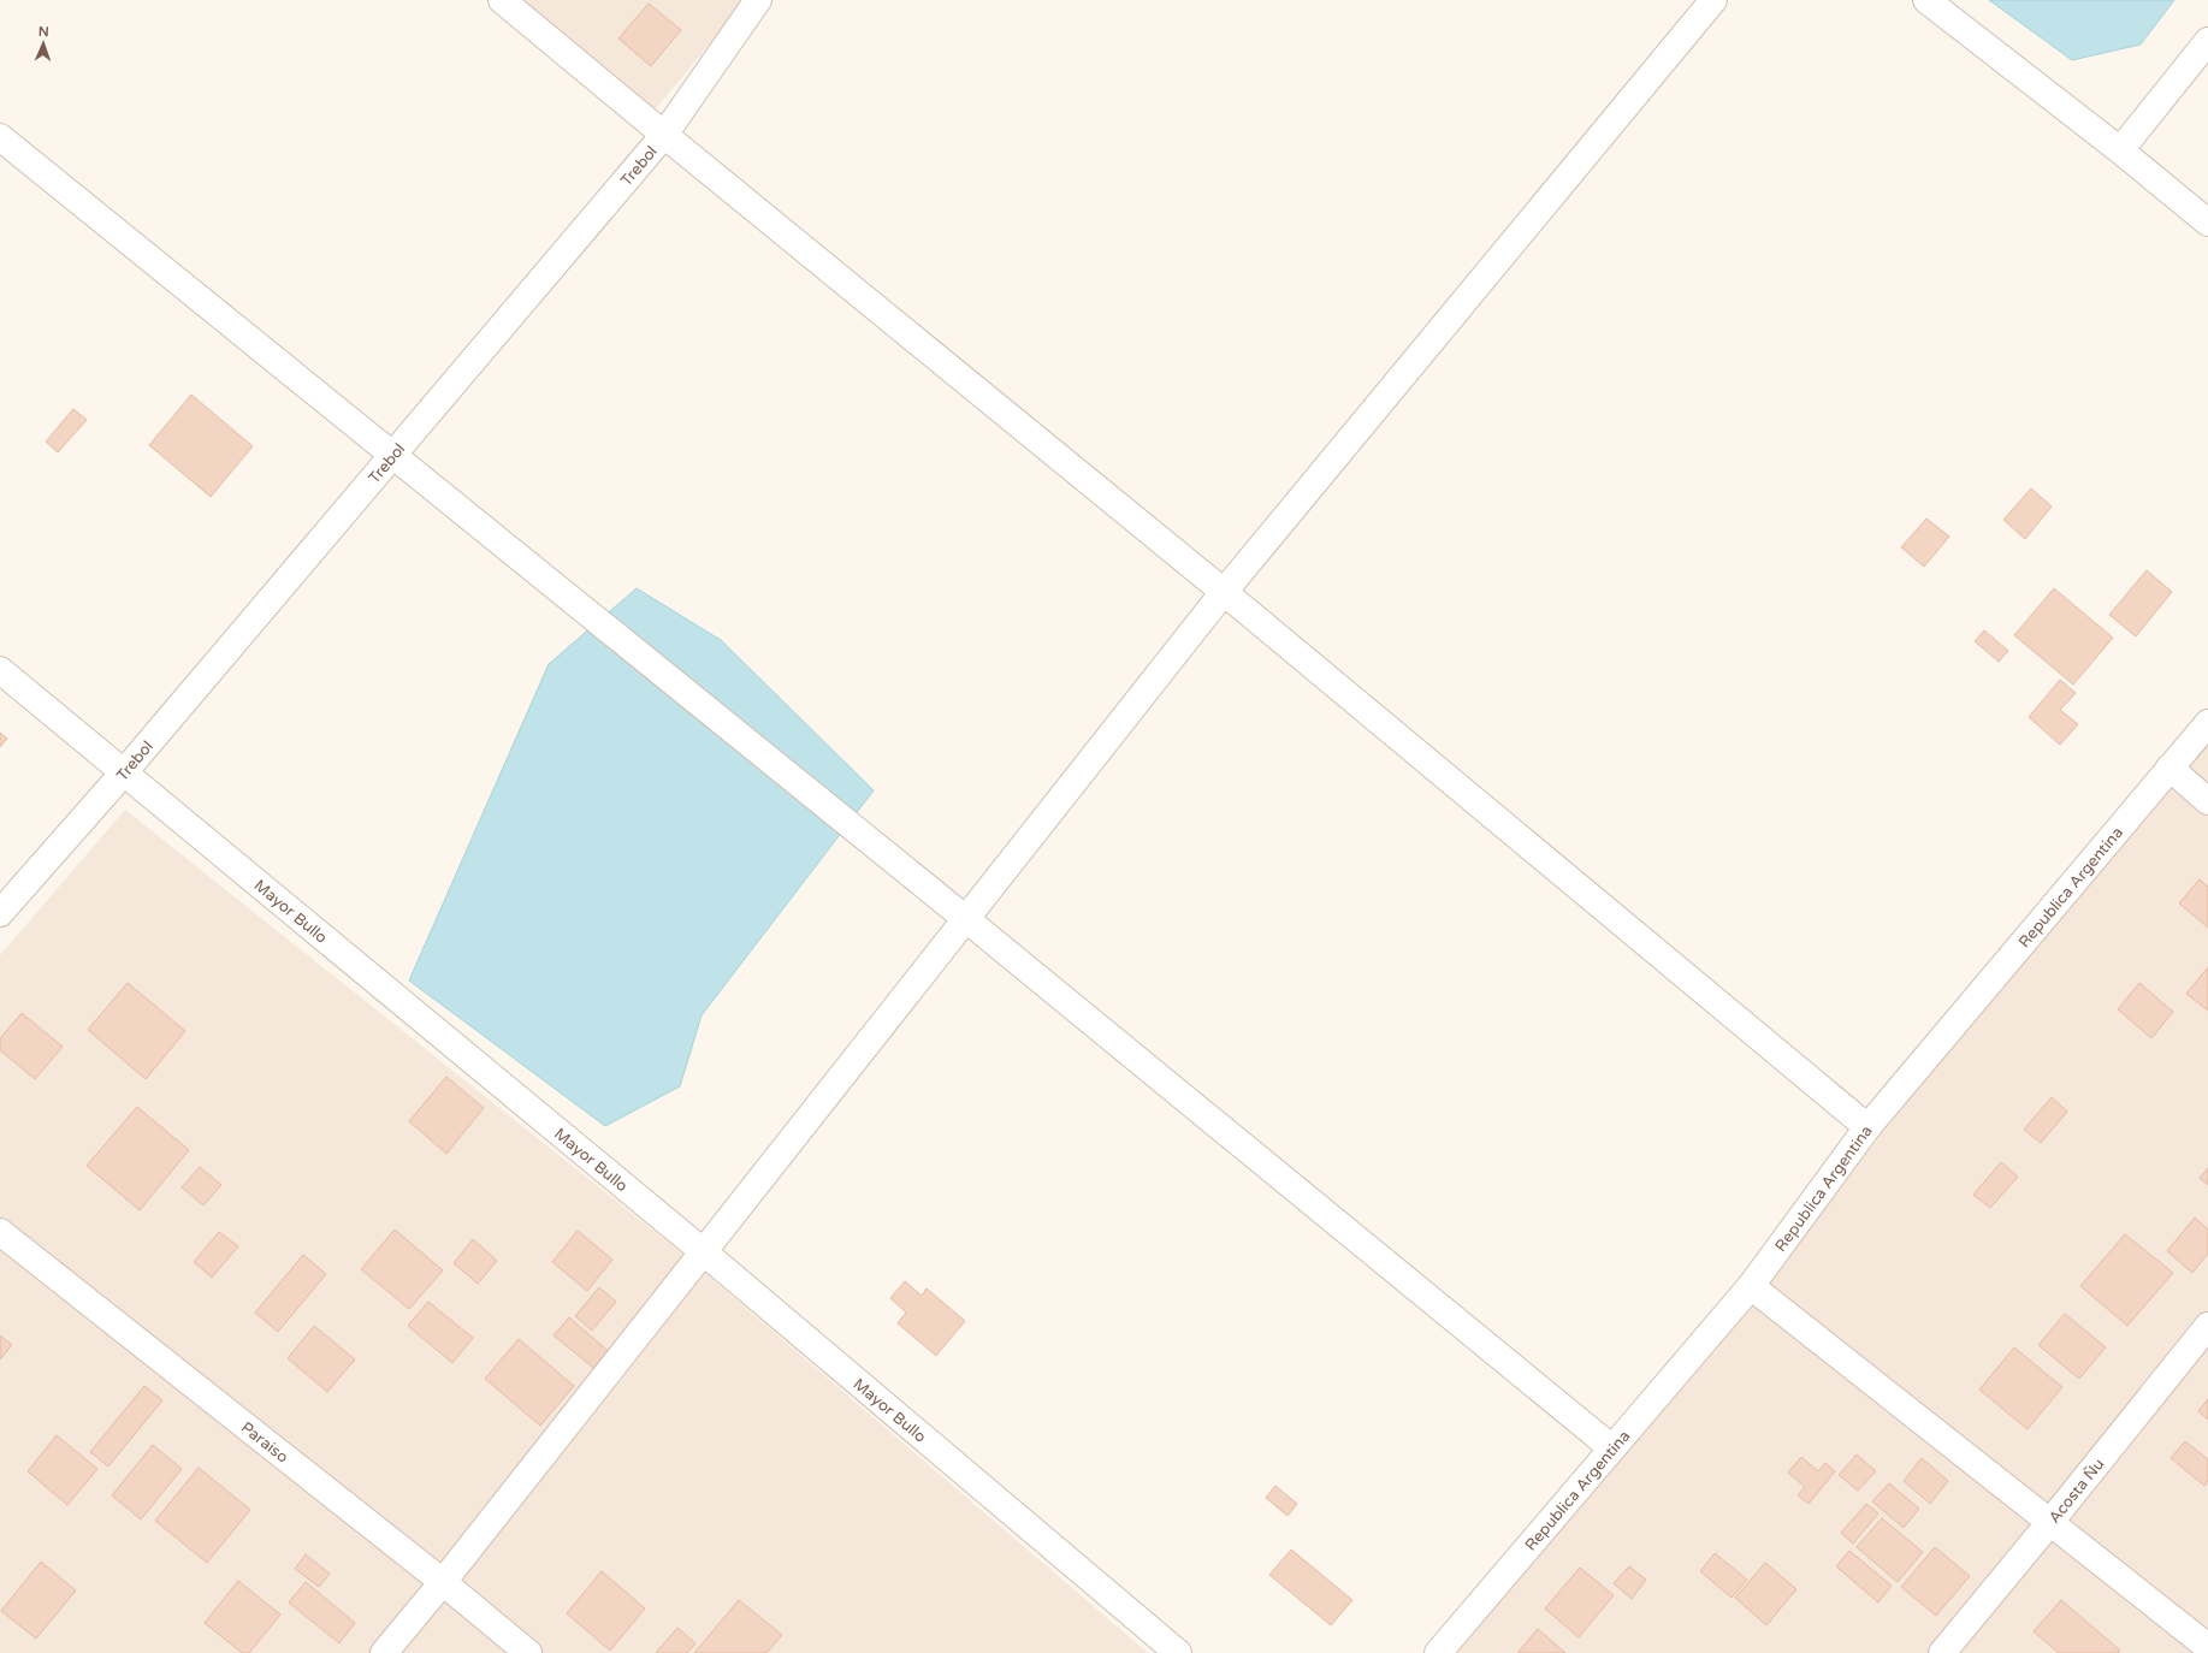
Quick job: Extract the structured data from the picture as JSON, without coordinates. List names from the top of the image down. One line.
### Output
{"streets":{"street":["Trebol","Republica Argentina","Mayor Bullo","Paraiso","Acosta Ñu"]},"crossings":[["Trebol","Mayor Bullo"]],"north":"top"}
